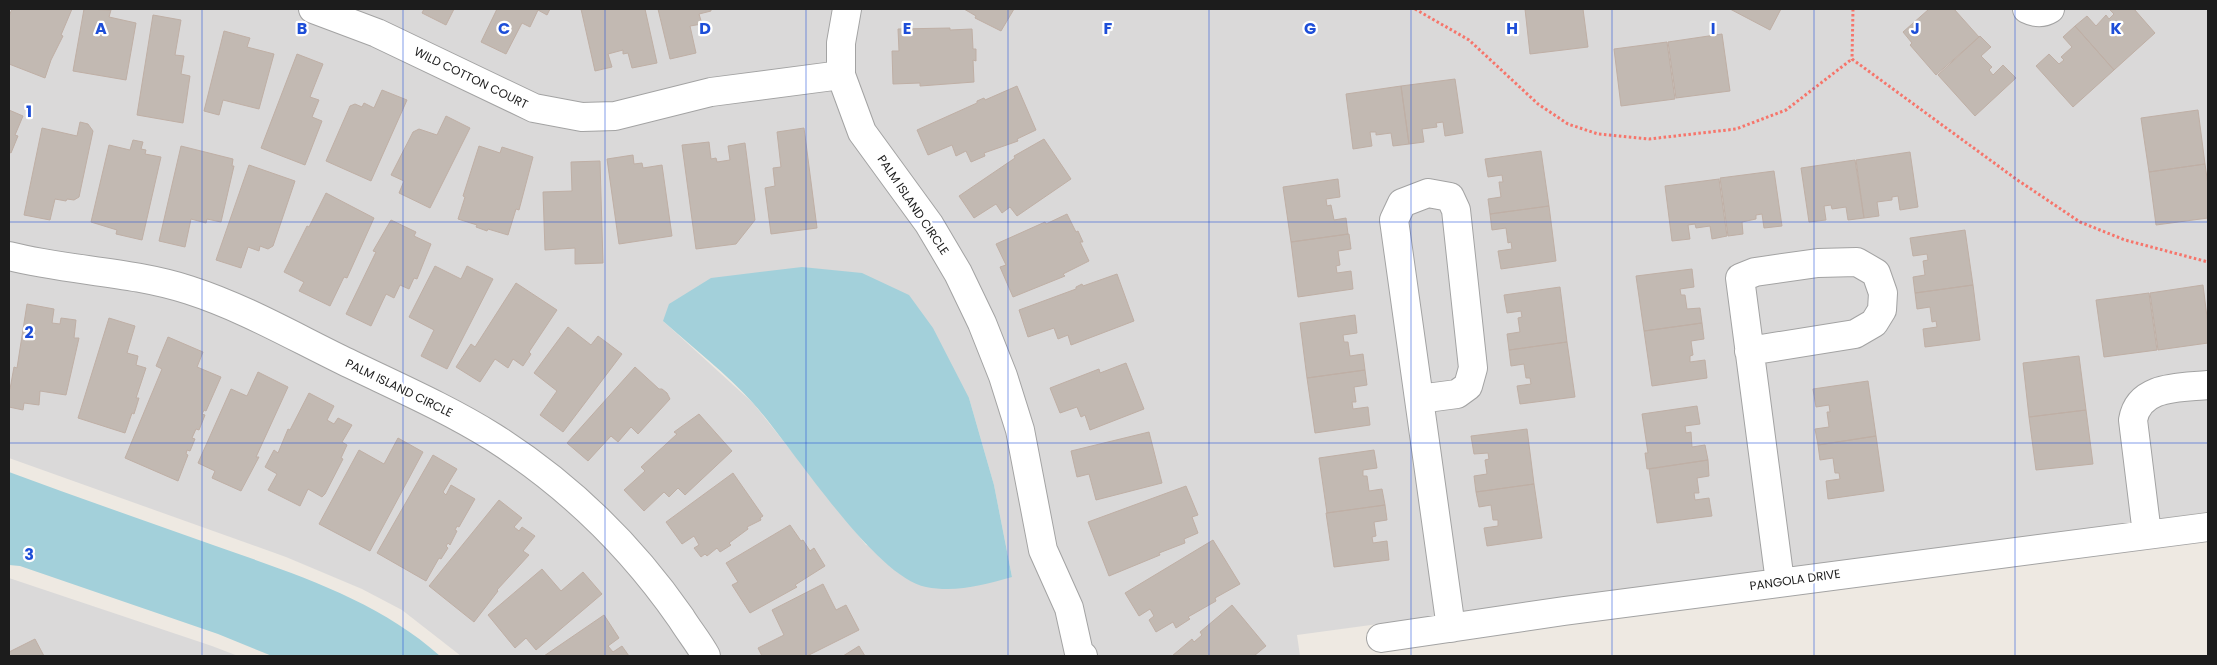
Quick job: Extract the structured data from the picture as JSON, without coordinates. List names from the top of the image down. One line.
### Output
{"streets":{"street":["WILD COTTON COURT","PALM ISLAND CIRCLE","PANGOLA DRIVE"]},"crossings":[["WILD COTTON COURT","PALM ISLAND CIRCLE"]],"grid":{"columns":["A","B","C","D","E","F","G","H","I","J","K"],"rows":["1","2","3"]}}
